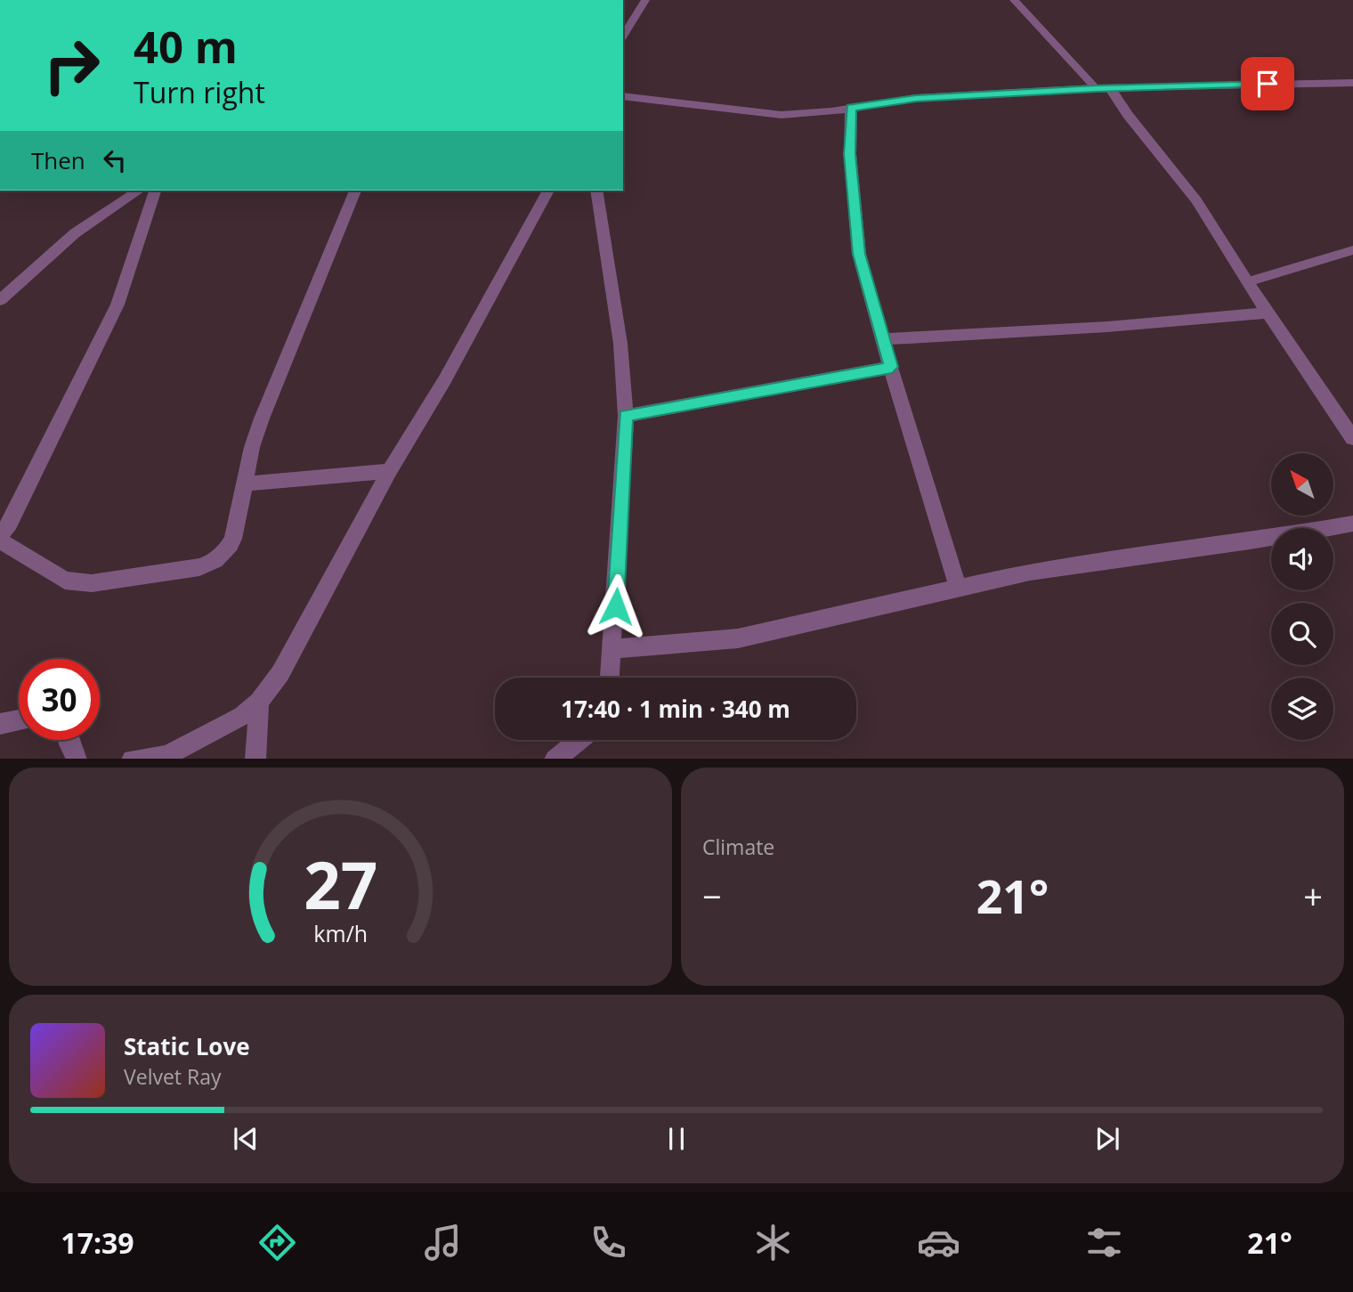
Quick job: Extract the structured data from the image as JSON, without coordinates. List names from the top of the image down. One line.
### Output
{"north":"top left","page":{"turn":["40 m","Turn right"],"then":"Then","limit":"30","trip":"17:40 · 1 min · 340 m","tile":"Climate","heat":["−","21°","+"],"song":["Static Love","Velvet Ray"],"tabs":["17:39","21°"],"gauge":["27","km/h"]}}
